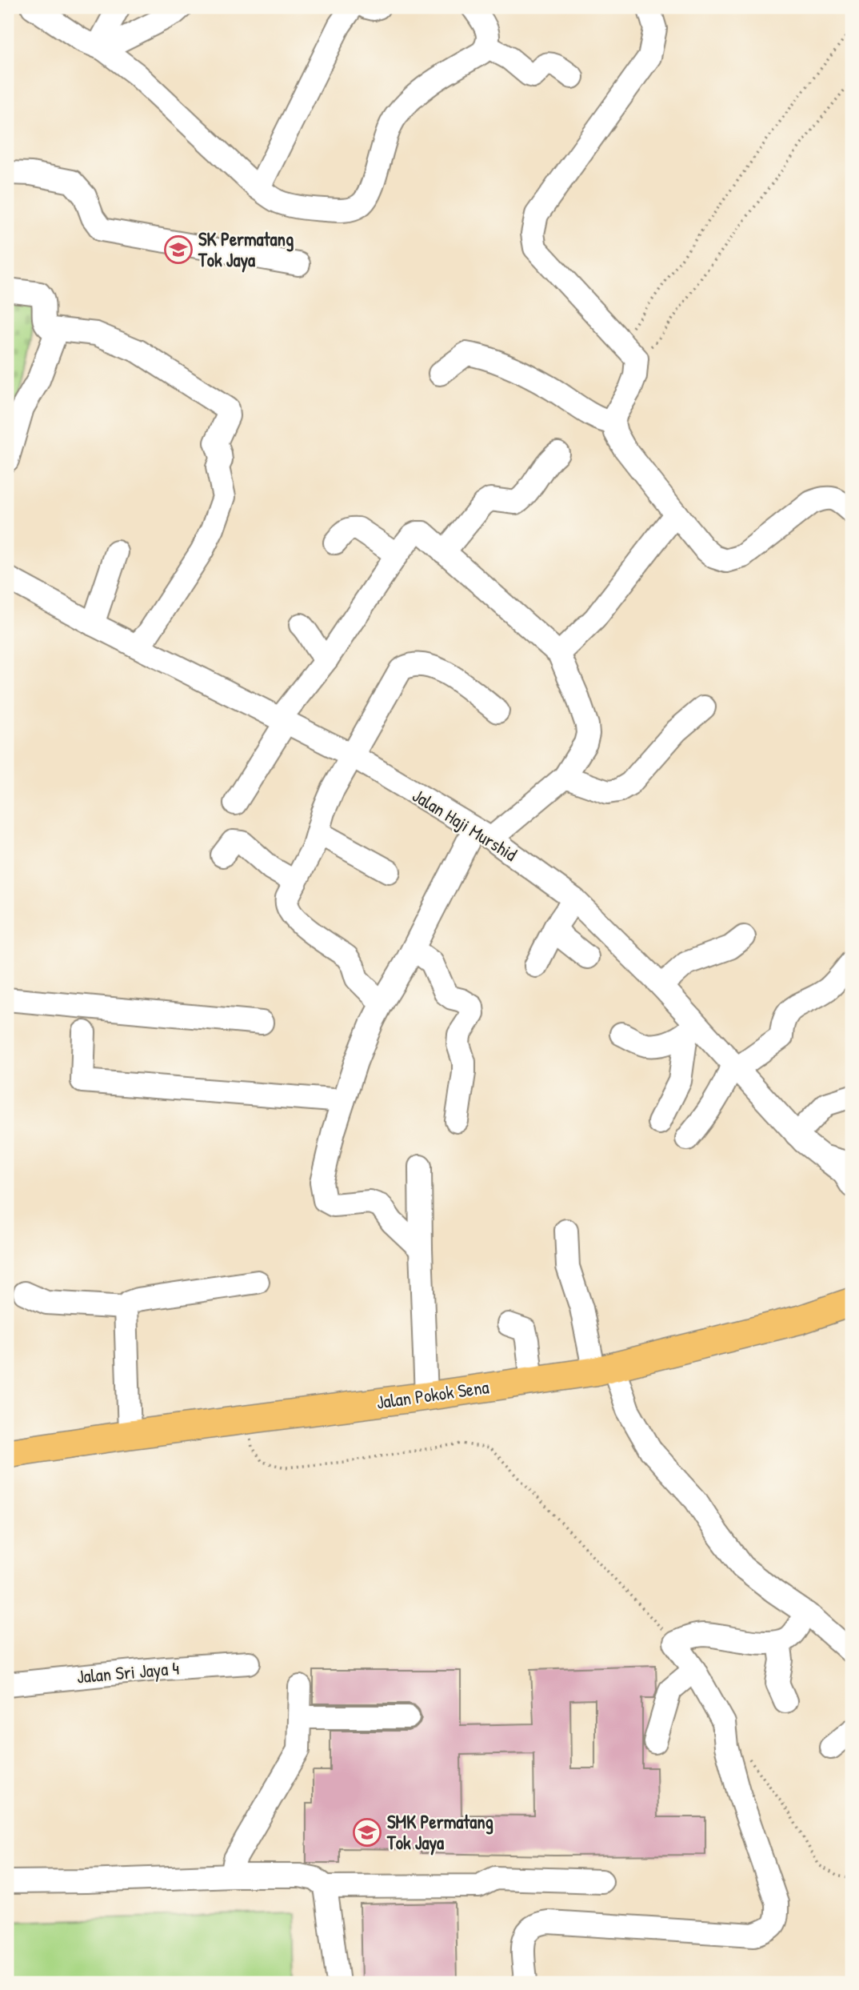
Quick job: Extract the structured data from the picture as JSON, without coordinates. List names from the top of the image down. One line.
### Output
{"streets":{"main road":["Jalan Pokok Sena"],"street":["Jalan Haji Murshid","Jalan Sri Jaya 4"]},"places":{"school or university":["SK Permatang Tok Jaya","SMK Permatang Tok Jaya"]}}
